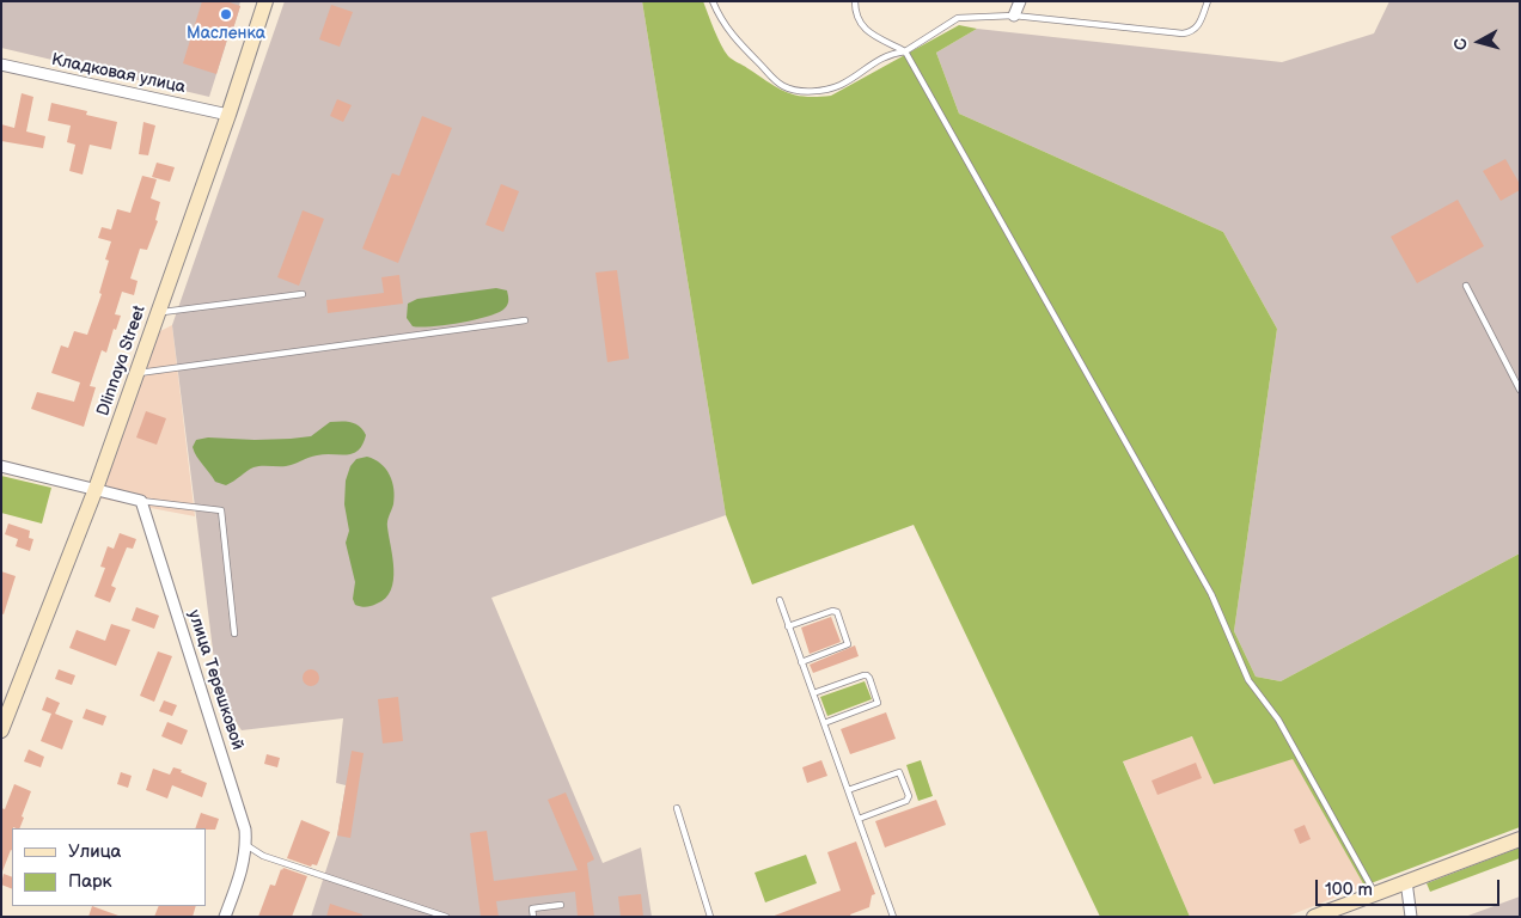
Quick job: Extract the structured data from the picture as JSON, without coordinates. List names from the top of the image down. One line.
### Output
{"streets":{"street":["Кладковая улица","Dlinnaya Street","улица Терешковой"]},"crossings":[["Кладковая улица","Dlinnaya Street"]],"places":["Масленка"],"legend":["Улица","Парк"],"scale_bar":"100 m","north":"left"}
